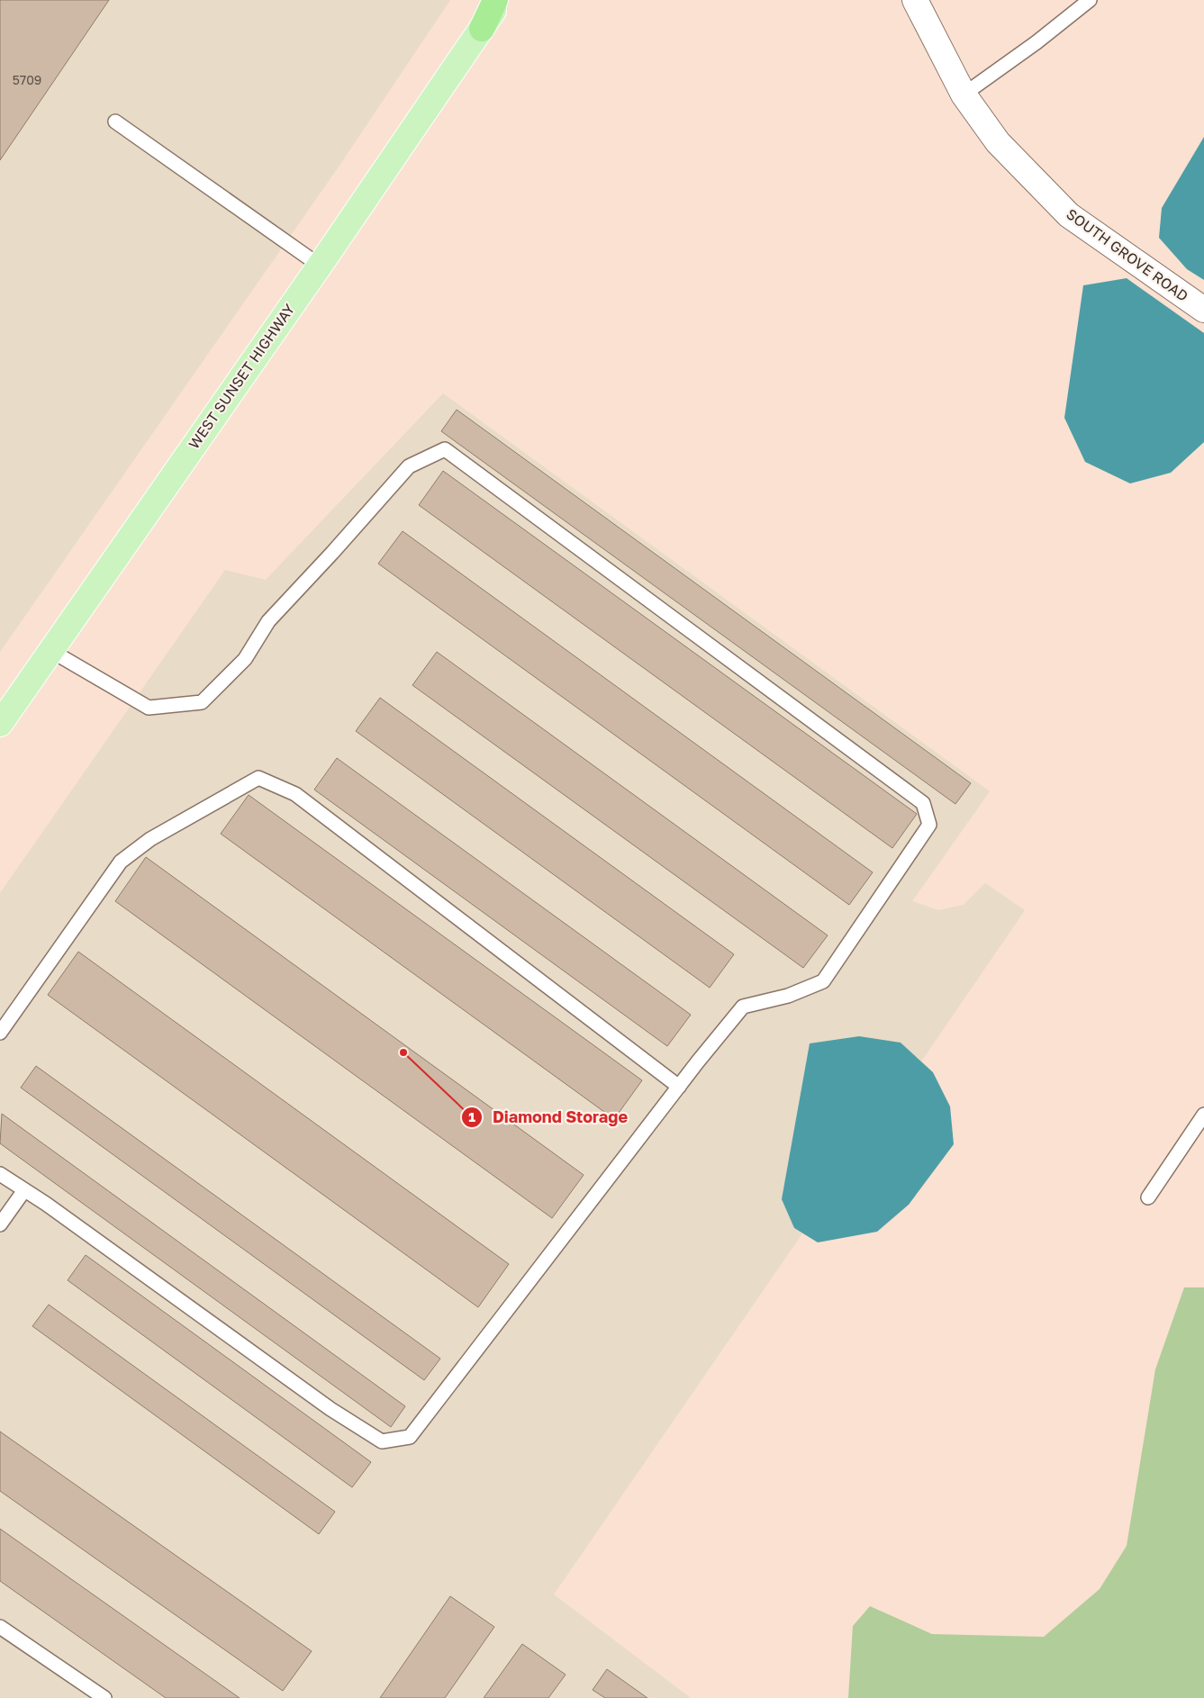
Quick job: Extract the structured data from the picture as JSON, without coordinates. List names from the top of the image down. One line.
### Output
{"streets":{"main road":["WEST SUNSET HIGHWAY"],"street":["SOUTH GROVE ROAD"]},"places":["Diamond Storage"],"house_numbers":["5709"]}
